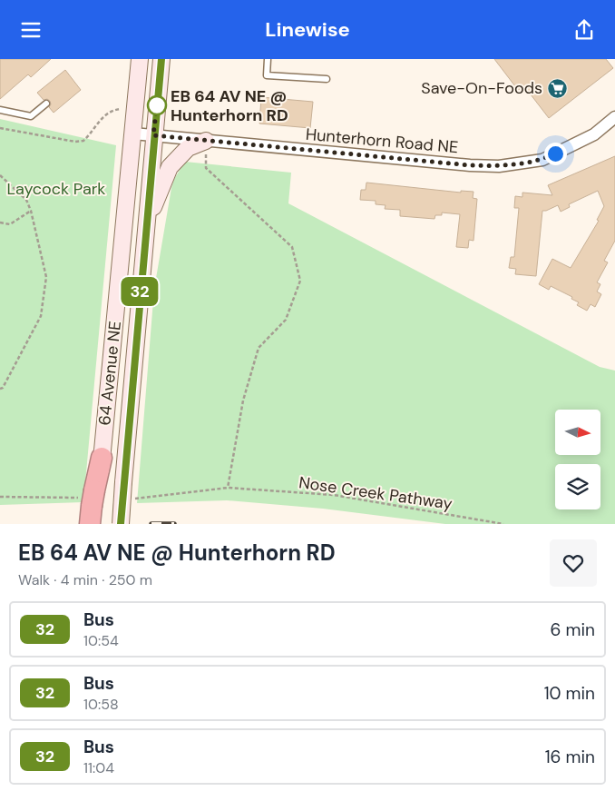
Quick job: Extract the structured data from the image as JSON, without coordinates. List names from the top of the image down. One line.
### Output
{"streets":{"main road":["64 Avenue NE"],"street":["Hunterhorn Road NE"],"path":["Nose Creek Pathway"]},"crossings":[["Hunterhorn Road NE","64 Avenue NE"]],"parks":["Laycock Park"],"places":{"supermarket":["Save-On-Foods"],"other":["EB 64 AV NE @ Hunterhorn RD"]},"lines":["bus line 32"],"north":"right","page":{"header":"Linewise","on_map":"32","heading":["EB 64 AV NE @ Hunterhorn RD","Walk · 4 min · 250 m"],"list":[{"mark":"32","name":"Bus","note":"10:54","value":"6 min"},{"mark":"32","name":"Bus","note":"10:58","value":"10 min"},{"mark":"32","name":"Bus","note":"11:04","value":"16 min"}]}}
